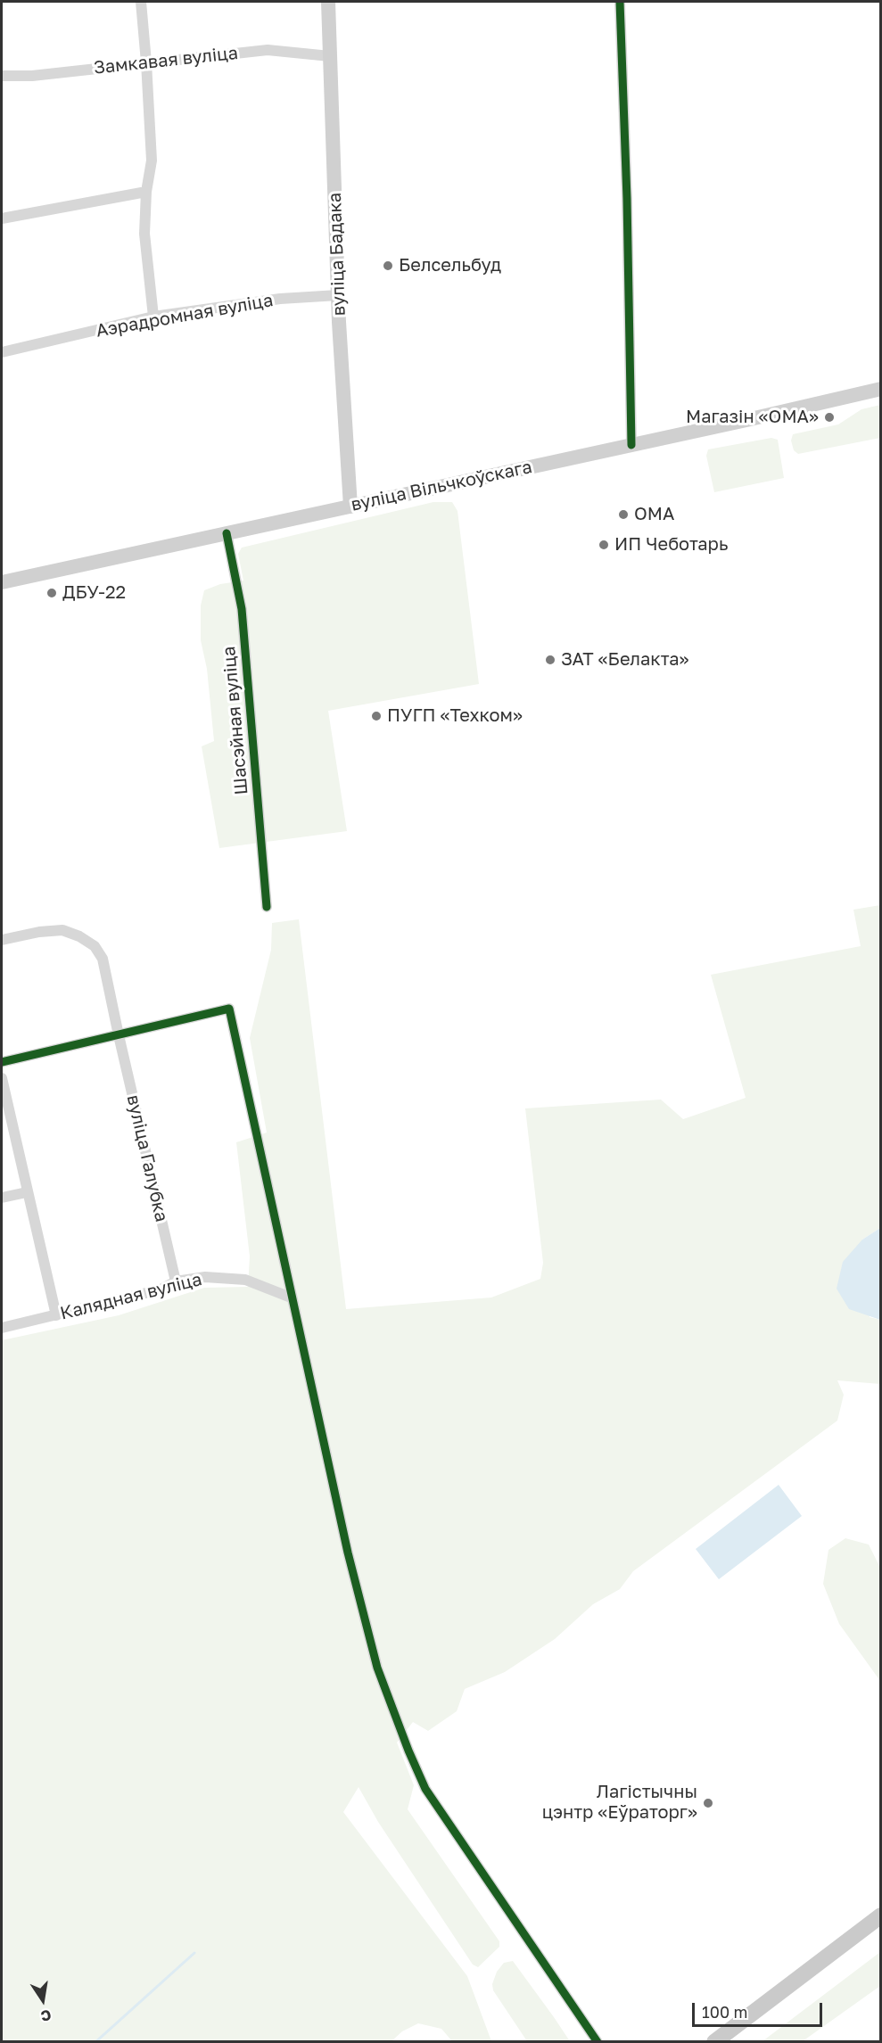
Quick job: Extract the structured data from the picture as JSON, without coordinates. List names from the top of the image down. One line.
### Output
{"streets":{"main road":["вуліца Бадака","вуліца Вільчкоўскага"],"street":["Замкавая вуліца","Аэрадромная вуліца","Шасэйная вуліца","вуліца Галубка","Калядная вуліца"]},"crossings":[["Замкавая вуліца","вуліца Бадака"],["вуліца Бадака","Аэрадромная вуліца"],["вуліца Бадака","вуліца Вільчкоўскага"],["вуліца Вільчкоўскага","Шасэйная вуліца"],["вуліца Галубка","Калядная вуліца"]],"places":["Белсельбуд","Магазін «ОМА»","ОМА","ИП Чеботарь","ДБУ-22","ЗАТ «Белакта»","ПУГП «Техком»","Лагістычны цэнтр «Еўраторг»"],"scale_bar":"100 m","north":"bottom"}
